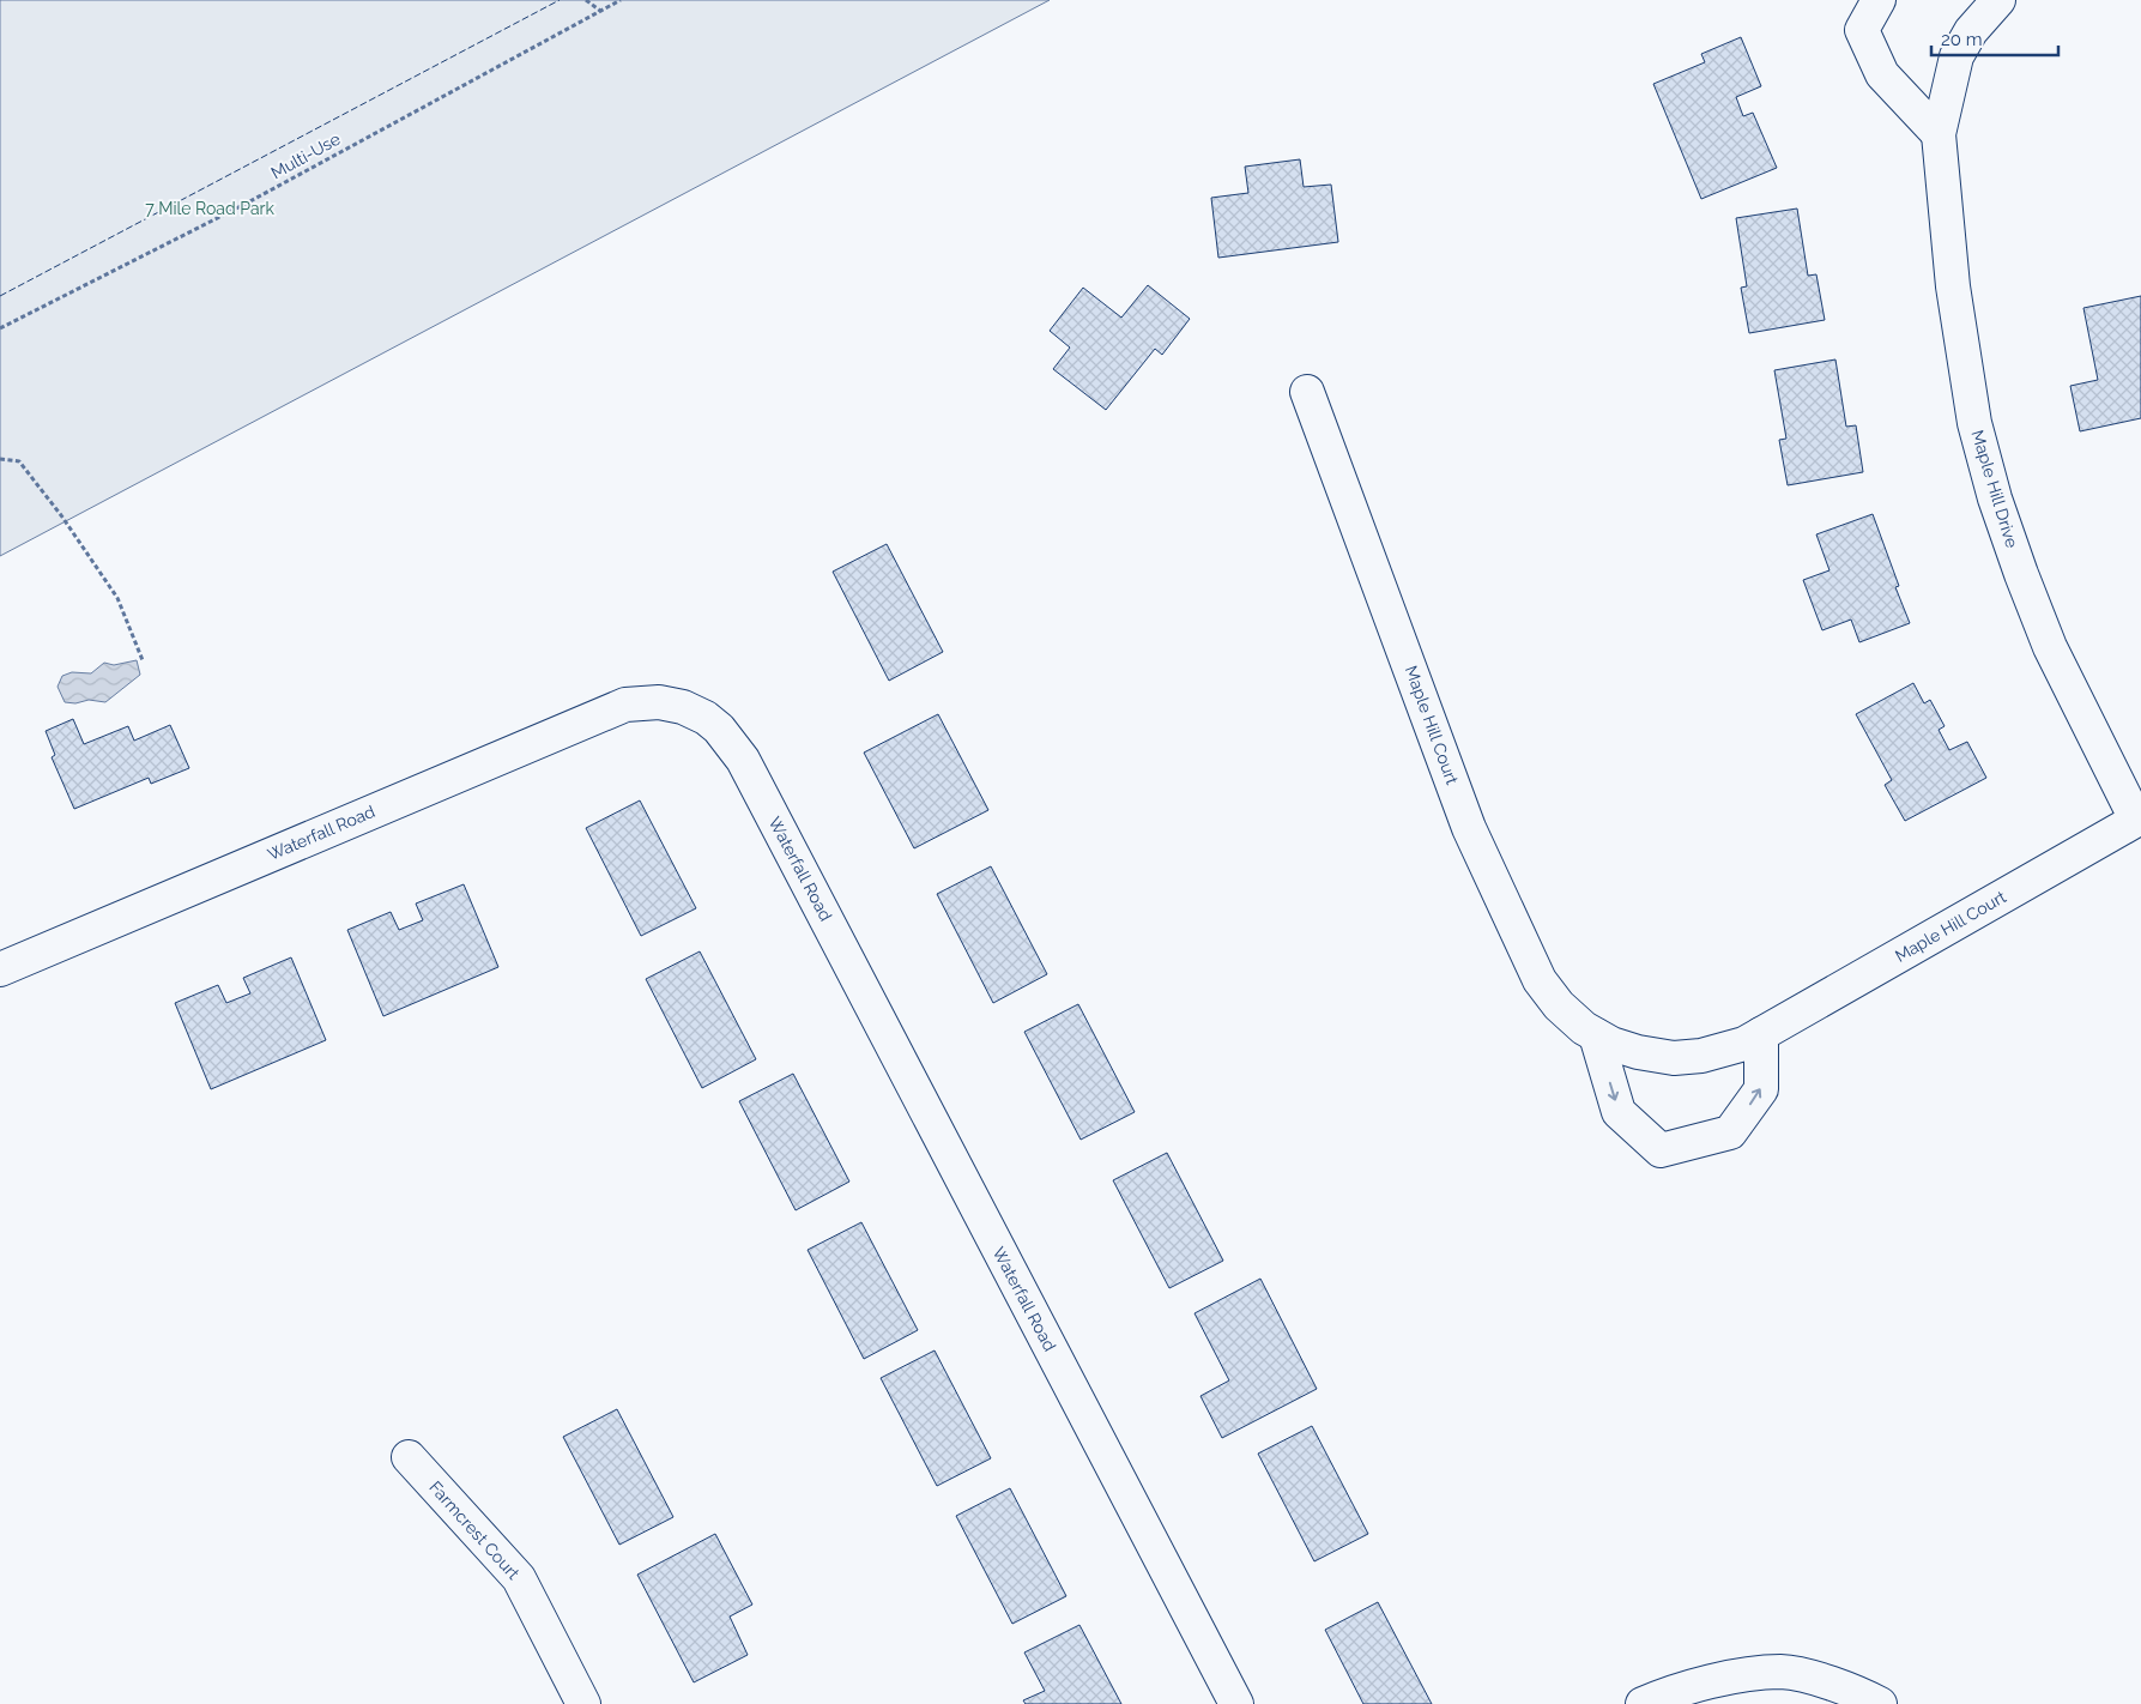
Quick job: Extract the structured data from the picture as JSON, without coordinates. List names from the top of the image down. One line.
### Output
{"streets":{"street":["Maple Hill Drive","Maple Hill Court","Waterfall Road","Farmcrest Court"],"path":["Multi-Use"]},"crossings":[["Maple Hill Drive","Maple Hill Court"]],"parks":["7 Mile Road Park"],"scale_bar":"20 m"}
